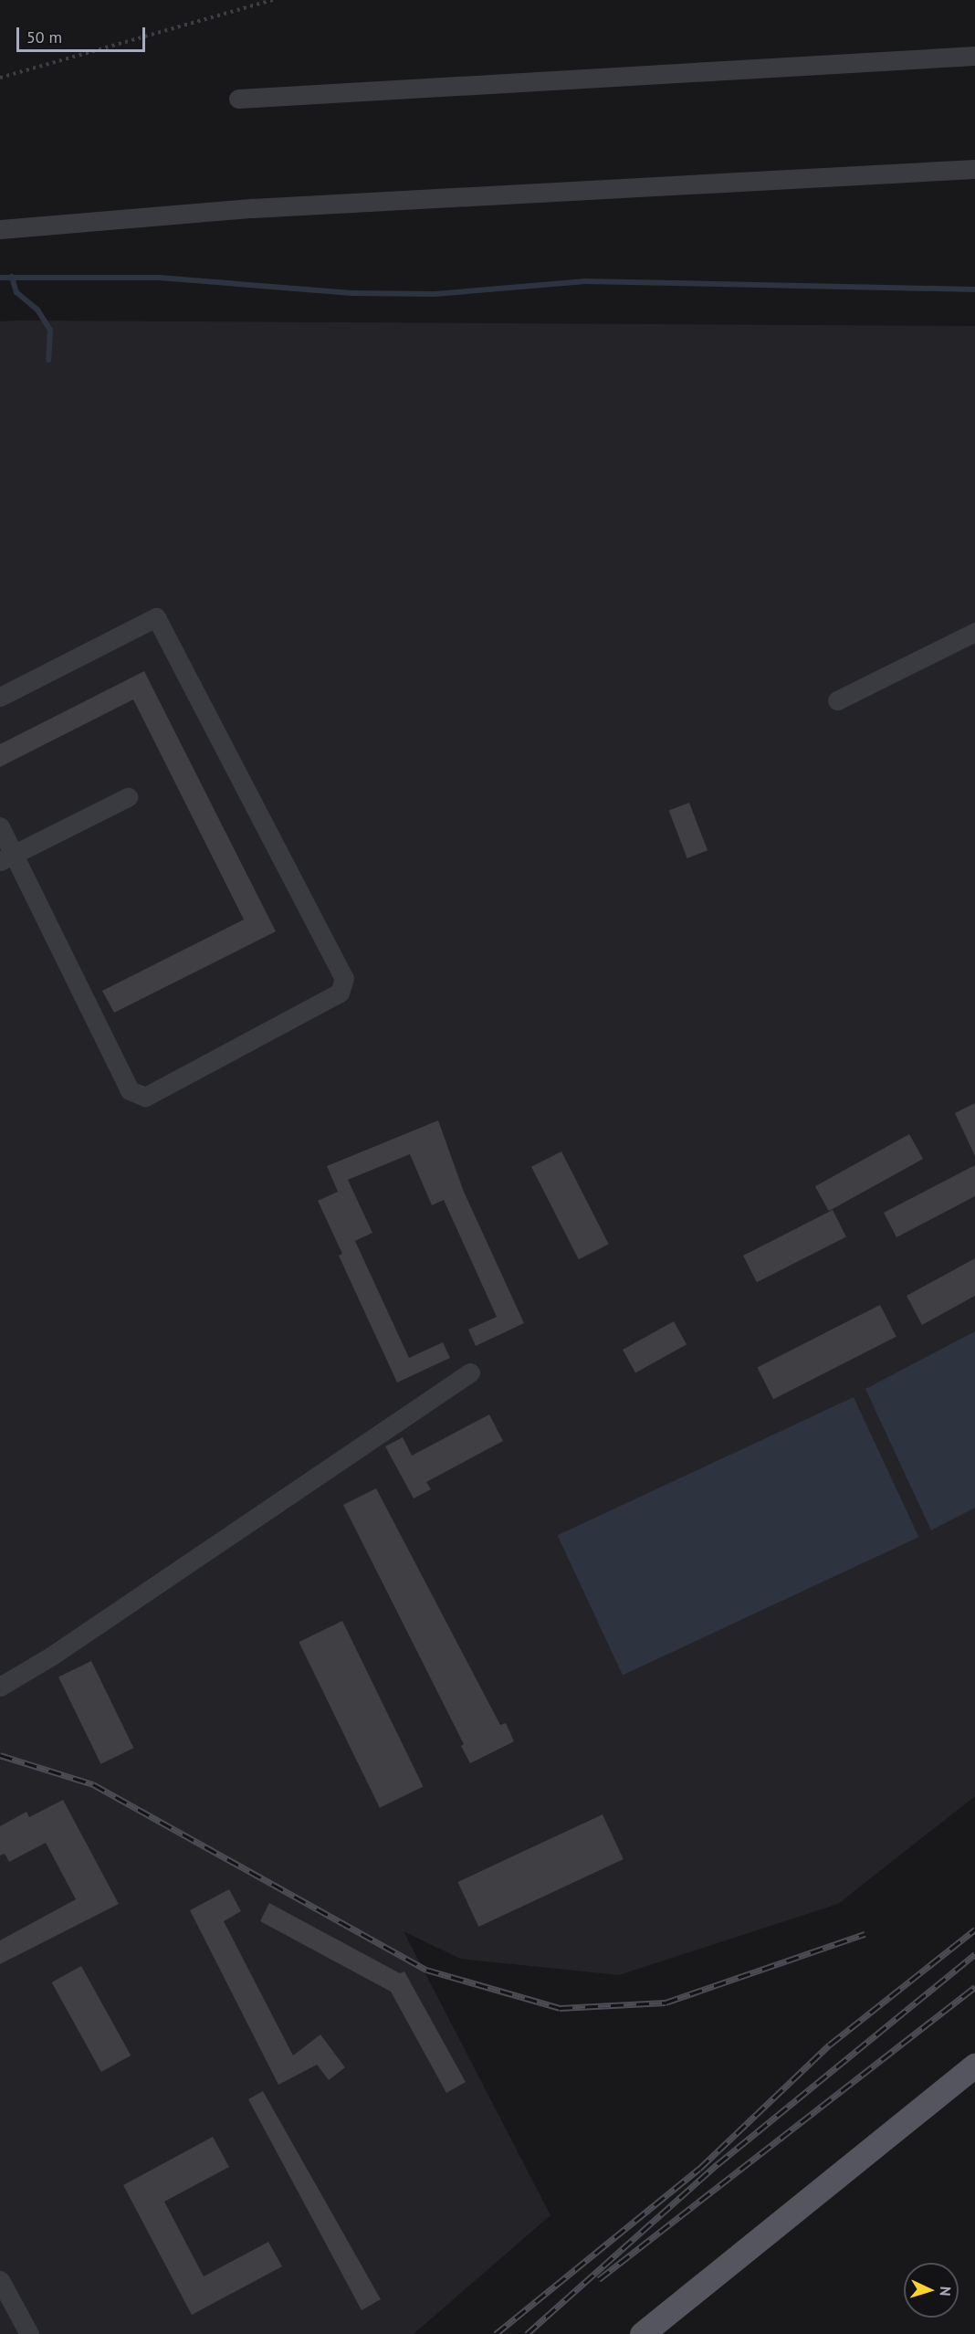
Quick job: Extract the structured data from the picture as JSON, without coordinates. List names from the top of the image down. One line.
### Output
{"scale_bar":"50 m","north":"right"}
